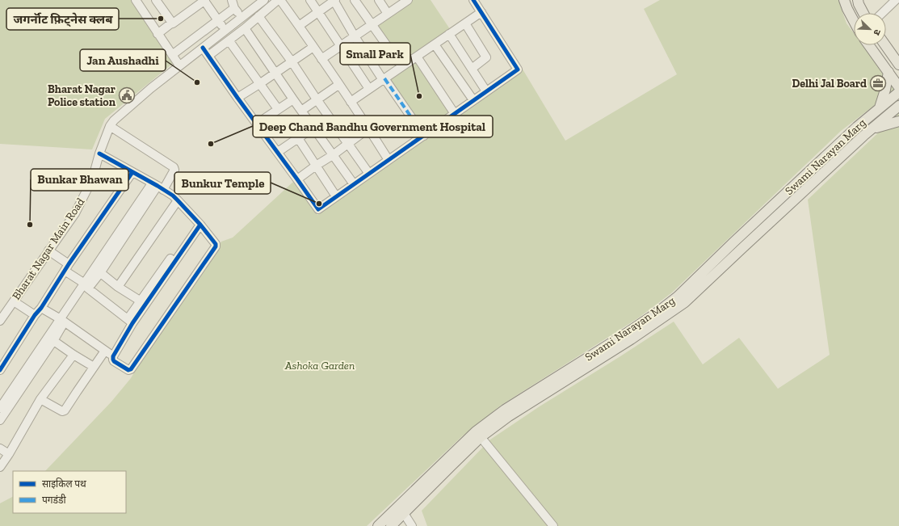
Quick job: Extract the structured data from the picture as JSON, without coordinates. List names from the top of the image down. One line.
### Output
{"streets":{"main road":["Swami Narayan Marg"],"street":["Bharat Nagar Main Road"]},"parks":["Ashoka Garden"],"places":{"other":["जगर्नॉट फ़िट्नेस क्लब","Jan Aushadhi","Small Park","Deep Chand Bandhu Government Hospital","Bunkur Temple","Bunkar Bhawan"],"office":["Delhi Jal Board"],"public building":["Bharat Nagar Police station"]},"legend":["साइकिल पथ","पगडंडी"],"north":"bottom right"}
